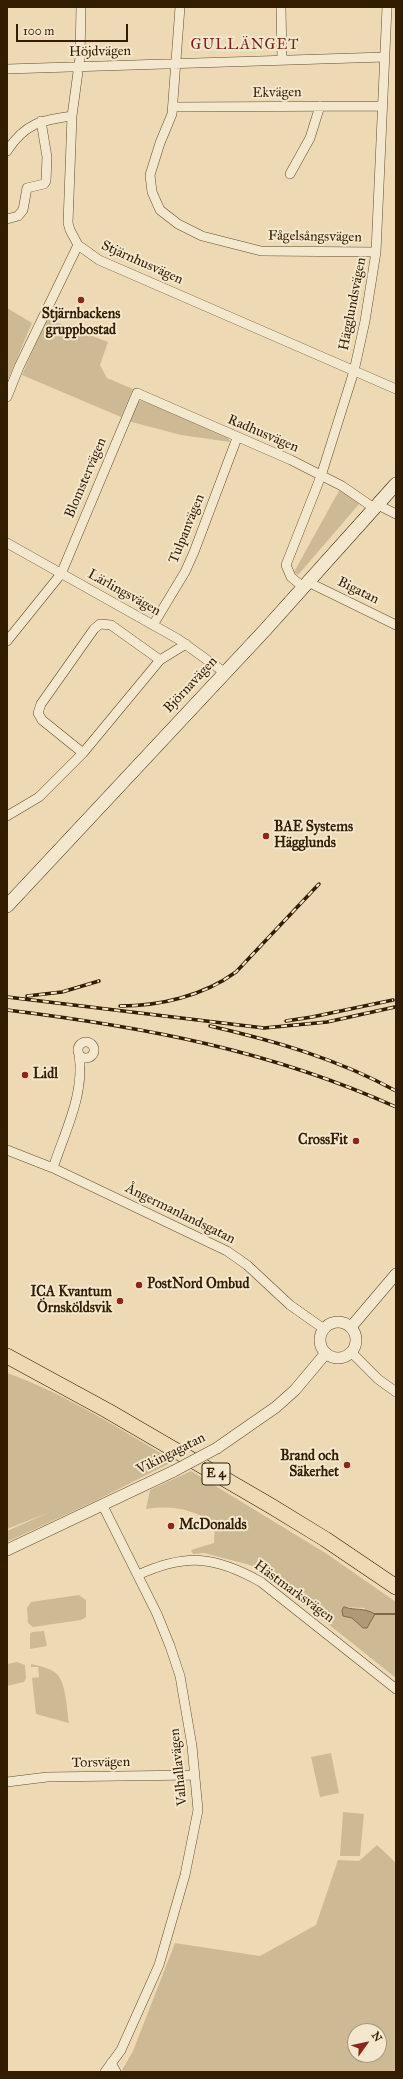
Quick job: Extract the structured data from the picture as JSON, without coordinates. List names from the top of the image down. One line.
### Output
{"streets":{"highway":["E 4"],"main road":["Björnavägen"],"street":["Höjdvägen","Ekvägen","Fågelsångsvägen","Stjärnhusvägen","Hägglundsvägen","Radhusvägen","Blomstervägen","Tulpanvägen","Bigatan","Lärlingsvägen","Ångermanlandsgatan","Vikingagatan","Hästmarksvägen","Torsvägen","Valhallavägen"]},"crossings":[["Höjdvägen","Fågelsångsvägen"],["Höjdvägen","Stjärnhusvägen"],["Höjdvägen","Hägglundsvägen"],["Ekvägen","Fågelsångsvägen"],["Ekvägen","Hägglundsvägen"],["Fågelsångsvägen","Hägglundsvägen"],["Stjärnhusvägen","Hägglundsvägen"],["Hägglundsvägen","Radhusvägen"],["Hägglundsvägen","Bigatan"],["Hägglundsvägen","Björnavägen"],["Radhusvägen","Blomstervägen"],["Radhusvägen","Tulpanvägen"],["Radhusvägen","Björnavägen"],["Blomstervägen","Lärlingsvägen"],["Tulpanvägen","Lärlingsvägen"],["Bigatan","Björnavägen"],["Lärlingsvägen","Björnavägen"],["Ångermanlandsgatan","Vikingagatan"],["Vikingagatan","Valhallavägen"],["Hästmarksvägen","Valhallavägen"],["Torsvägen","Valhallavägen"]],"districts":["GULLÄNGET"],"places":["Stjärnbackens gruppbostad","BAE Systems Hägglunds","Lidl","CrossFit","PostNord Ombud","ICA Kvantum Örnsköldsvik","Brand och Säkerhet","McDonalds"],"scale_bar":"100 m","north":"top right"}
